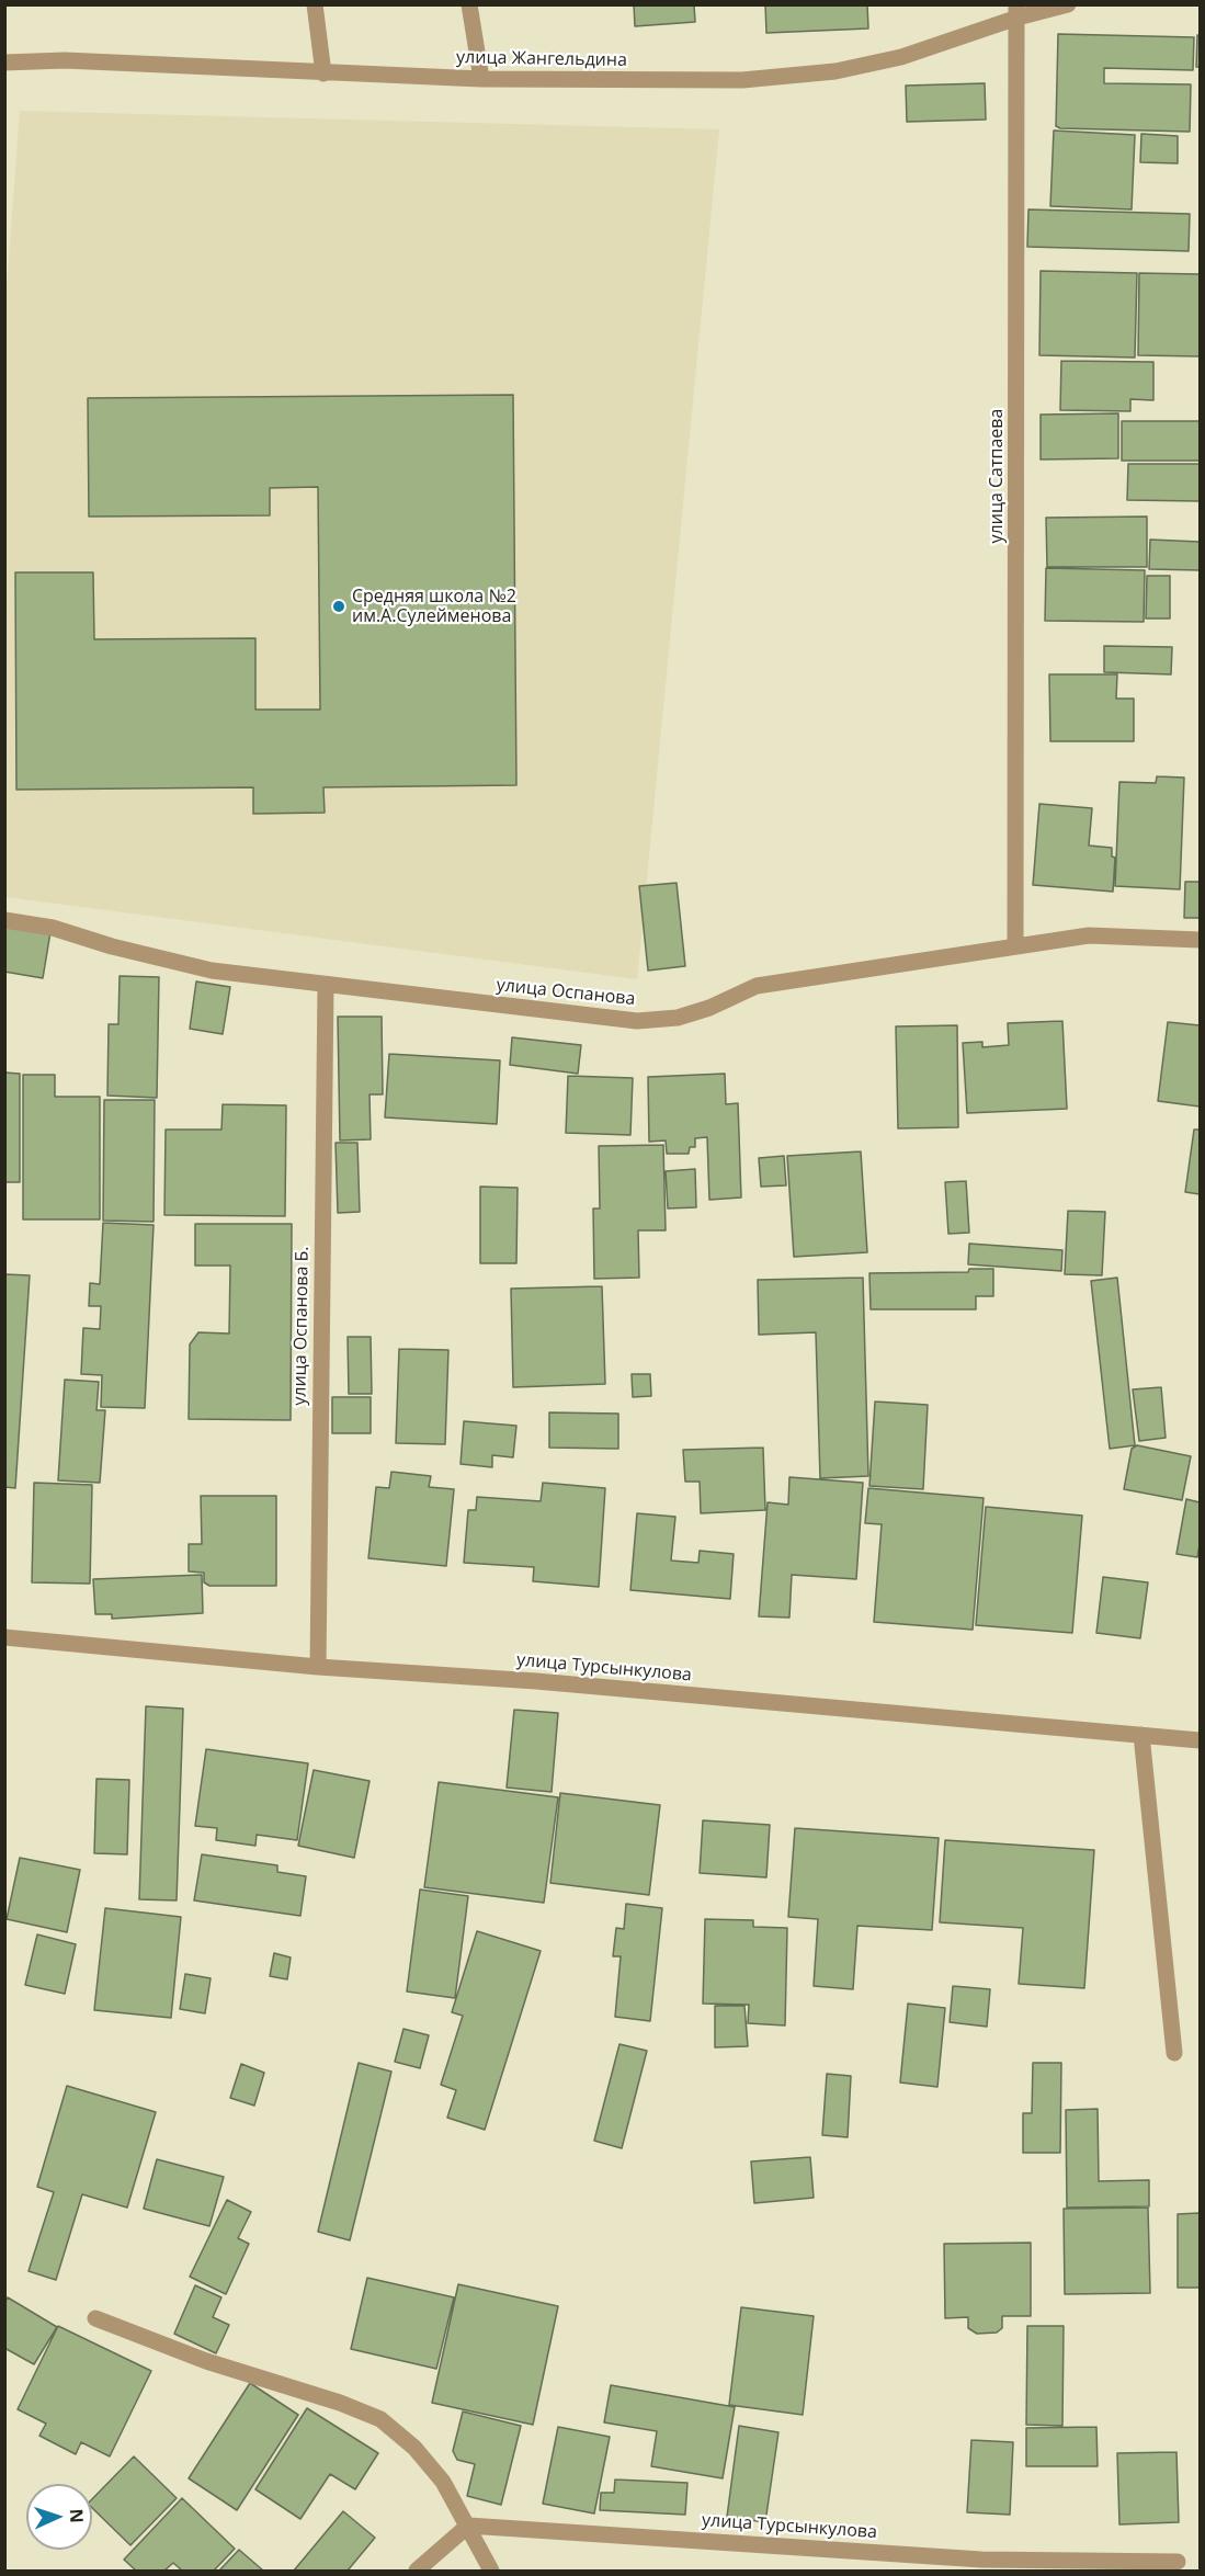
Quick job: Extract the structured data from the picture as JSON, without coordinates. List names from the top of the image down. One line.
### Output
{"streets":{"street":["улица Жангельдина","улица Сатпаева","улица Оспанова","улица Оспанова Б.","улица Турсынкулова"]},"crossings":[["улица Жангельдина","улица Сатпаева"],["улица Сатпаева","улица Оспанова"],["улица Оспанова","улица Оспанова Б."],["улица Оспанова Б.","улица Турсынкулова"]],"places":["Средняя школа №2 им.А.Сулейменова"],"north":"right"}
